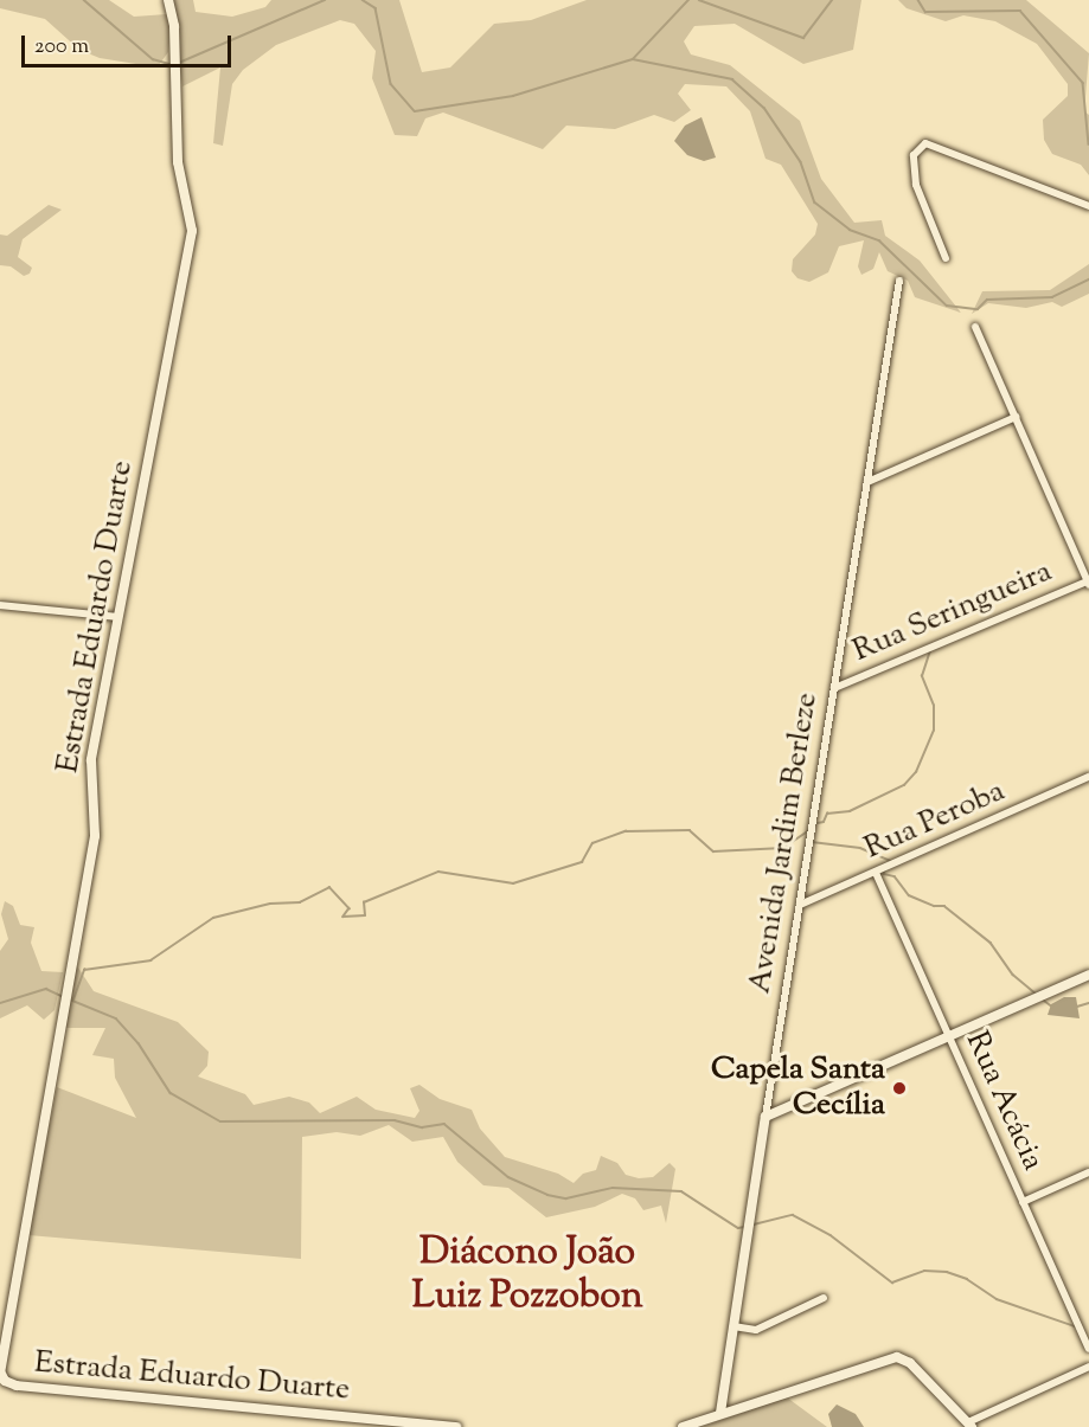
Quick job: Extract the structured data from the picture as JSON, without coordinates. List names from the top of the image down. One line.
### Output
{"streets":{"street":["Rua Seringueira","Estrada Eduardo Duarte","Rua Peroba","Avenida Jardim Berleze","Rua Acácia"]},"crossings":[["Rua Seringueira","Avenida Jardim Berleze"],["Rua Peroba","Avenida Jardim Berleze"],["Rua Peroba","Rua Acácia"]],"districts":["Diácono João Luiz Pozzobon"],"places":["Capela Santa Cecília"],"scale_bar":"200 m"}
